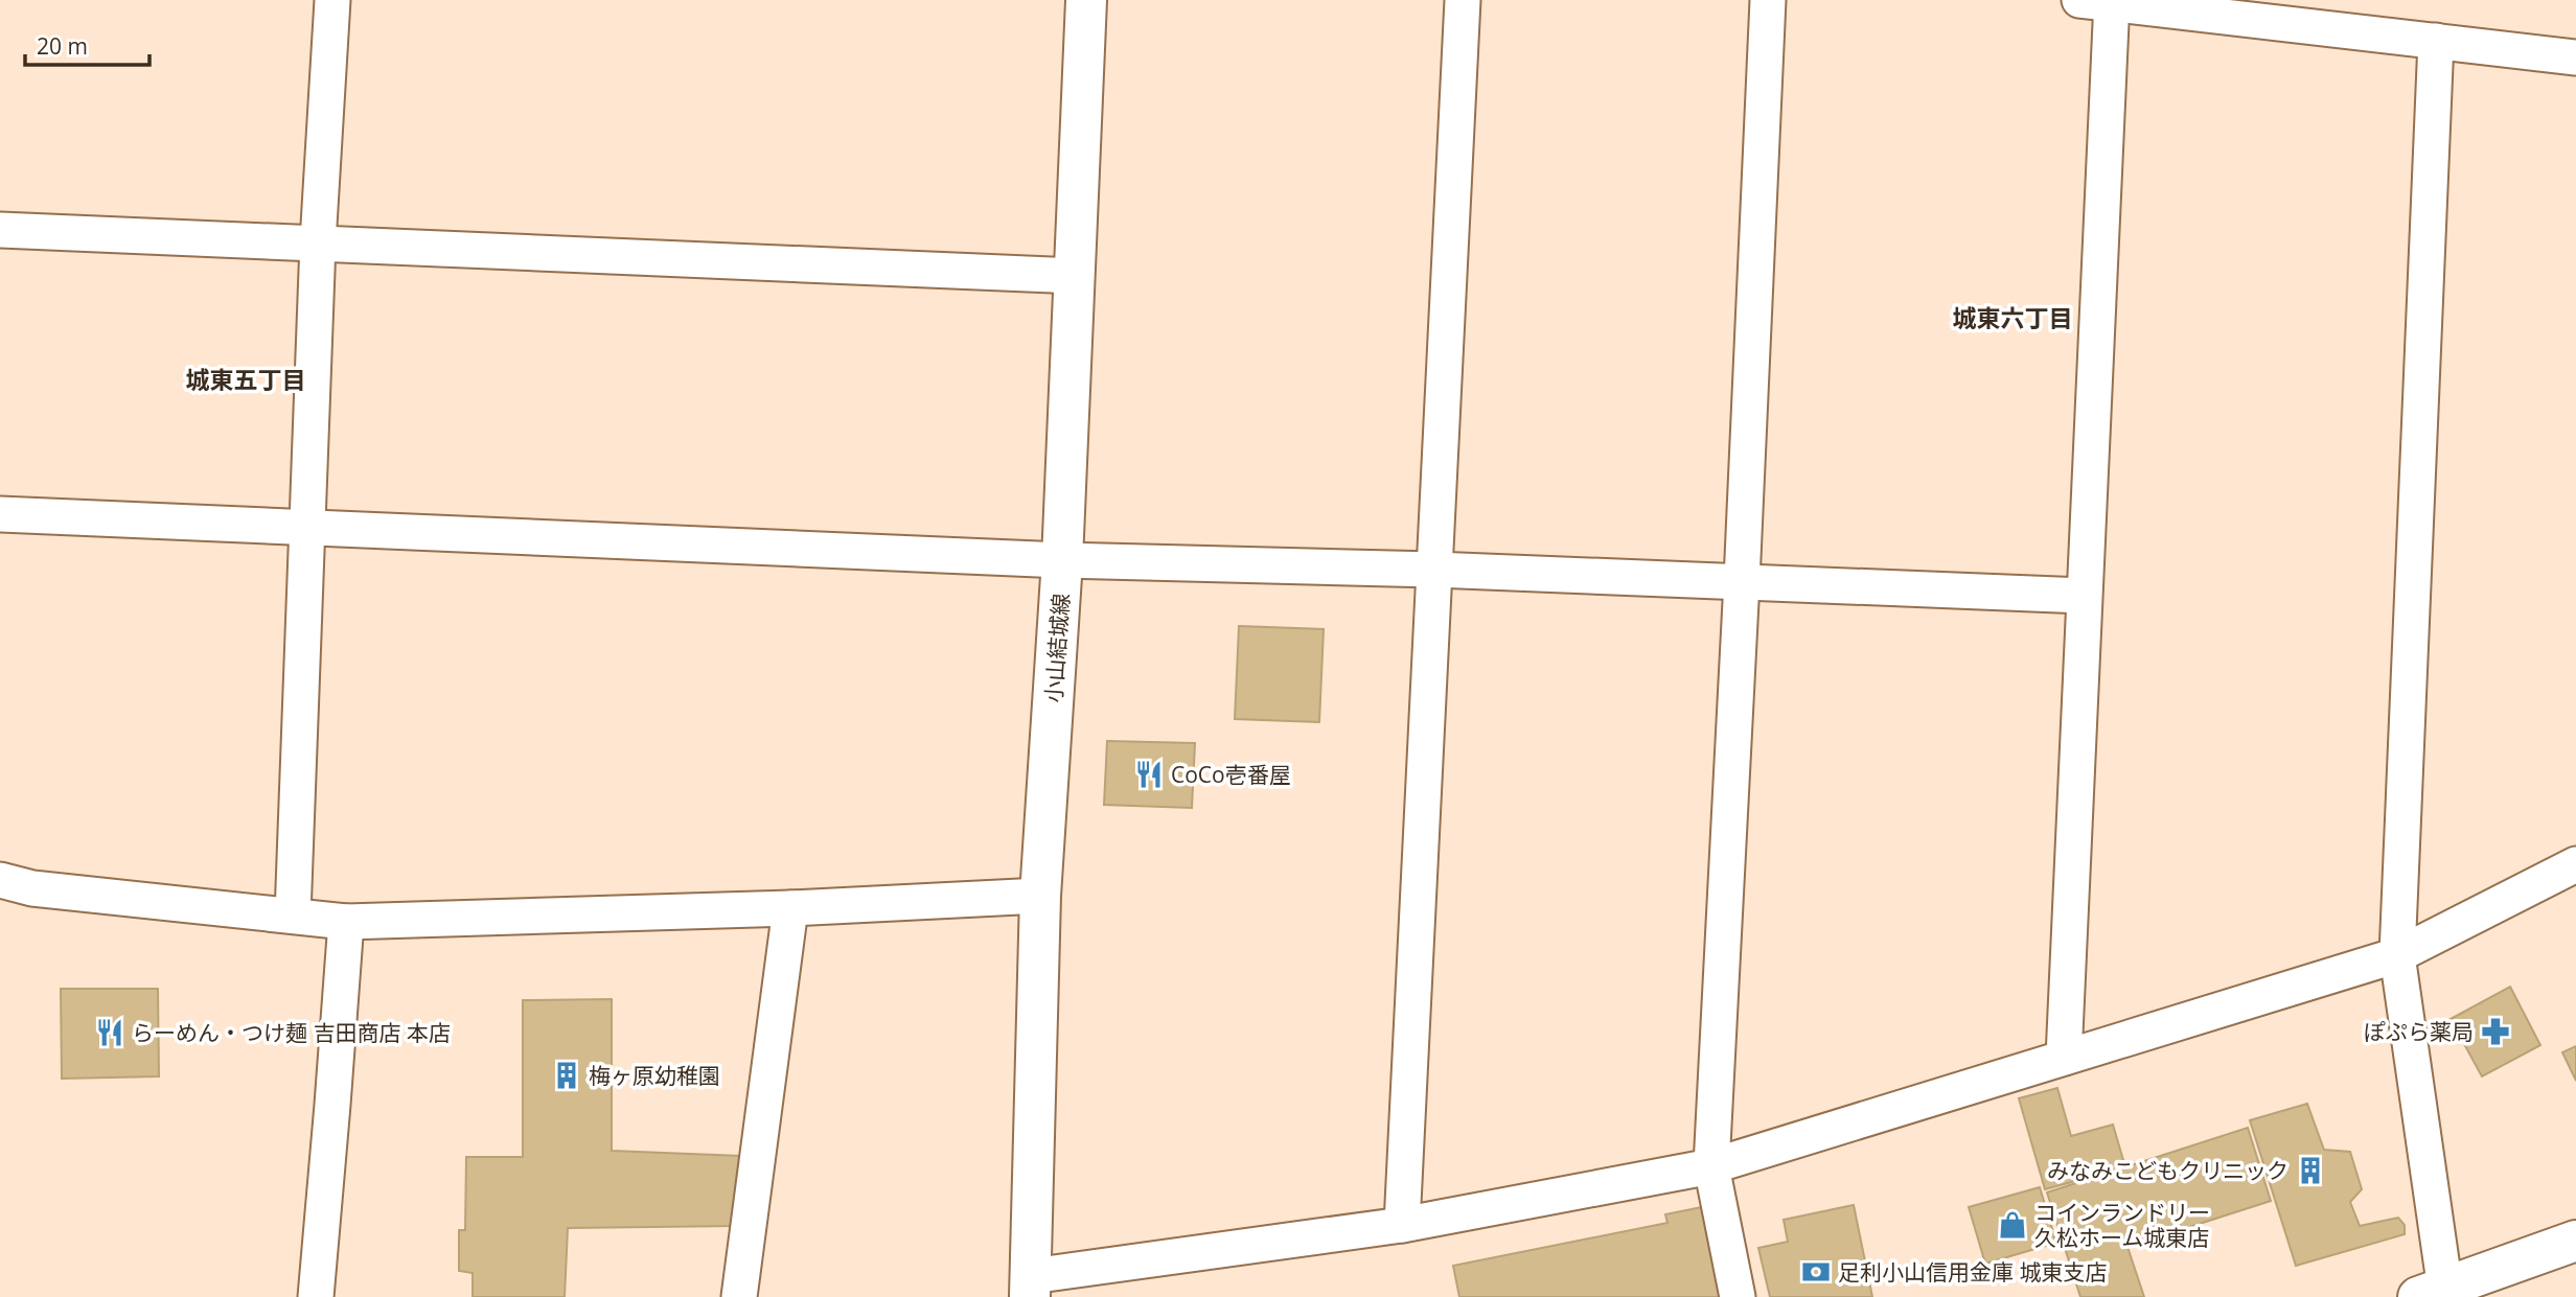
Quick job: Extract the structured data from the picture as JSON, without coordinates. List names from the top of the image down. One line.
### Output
{"streets":{"main road":["小山結城線"]},"districts":["城東六丁目","城東五丁目"],"places":{"restaurant":["CoCo壱番屋","らーめん・つけ麺 吉田商店 本店"],"pharmacy":["ぽぷら薬局"],"building":["梅ヶ原幼稚園","みなみこどもクリニック"],"shop":["コインランドリー 久松ホーム城東店"],"bank":["足利小山信用金庫 城東支店"]},"scale_bar":"20 m"}
